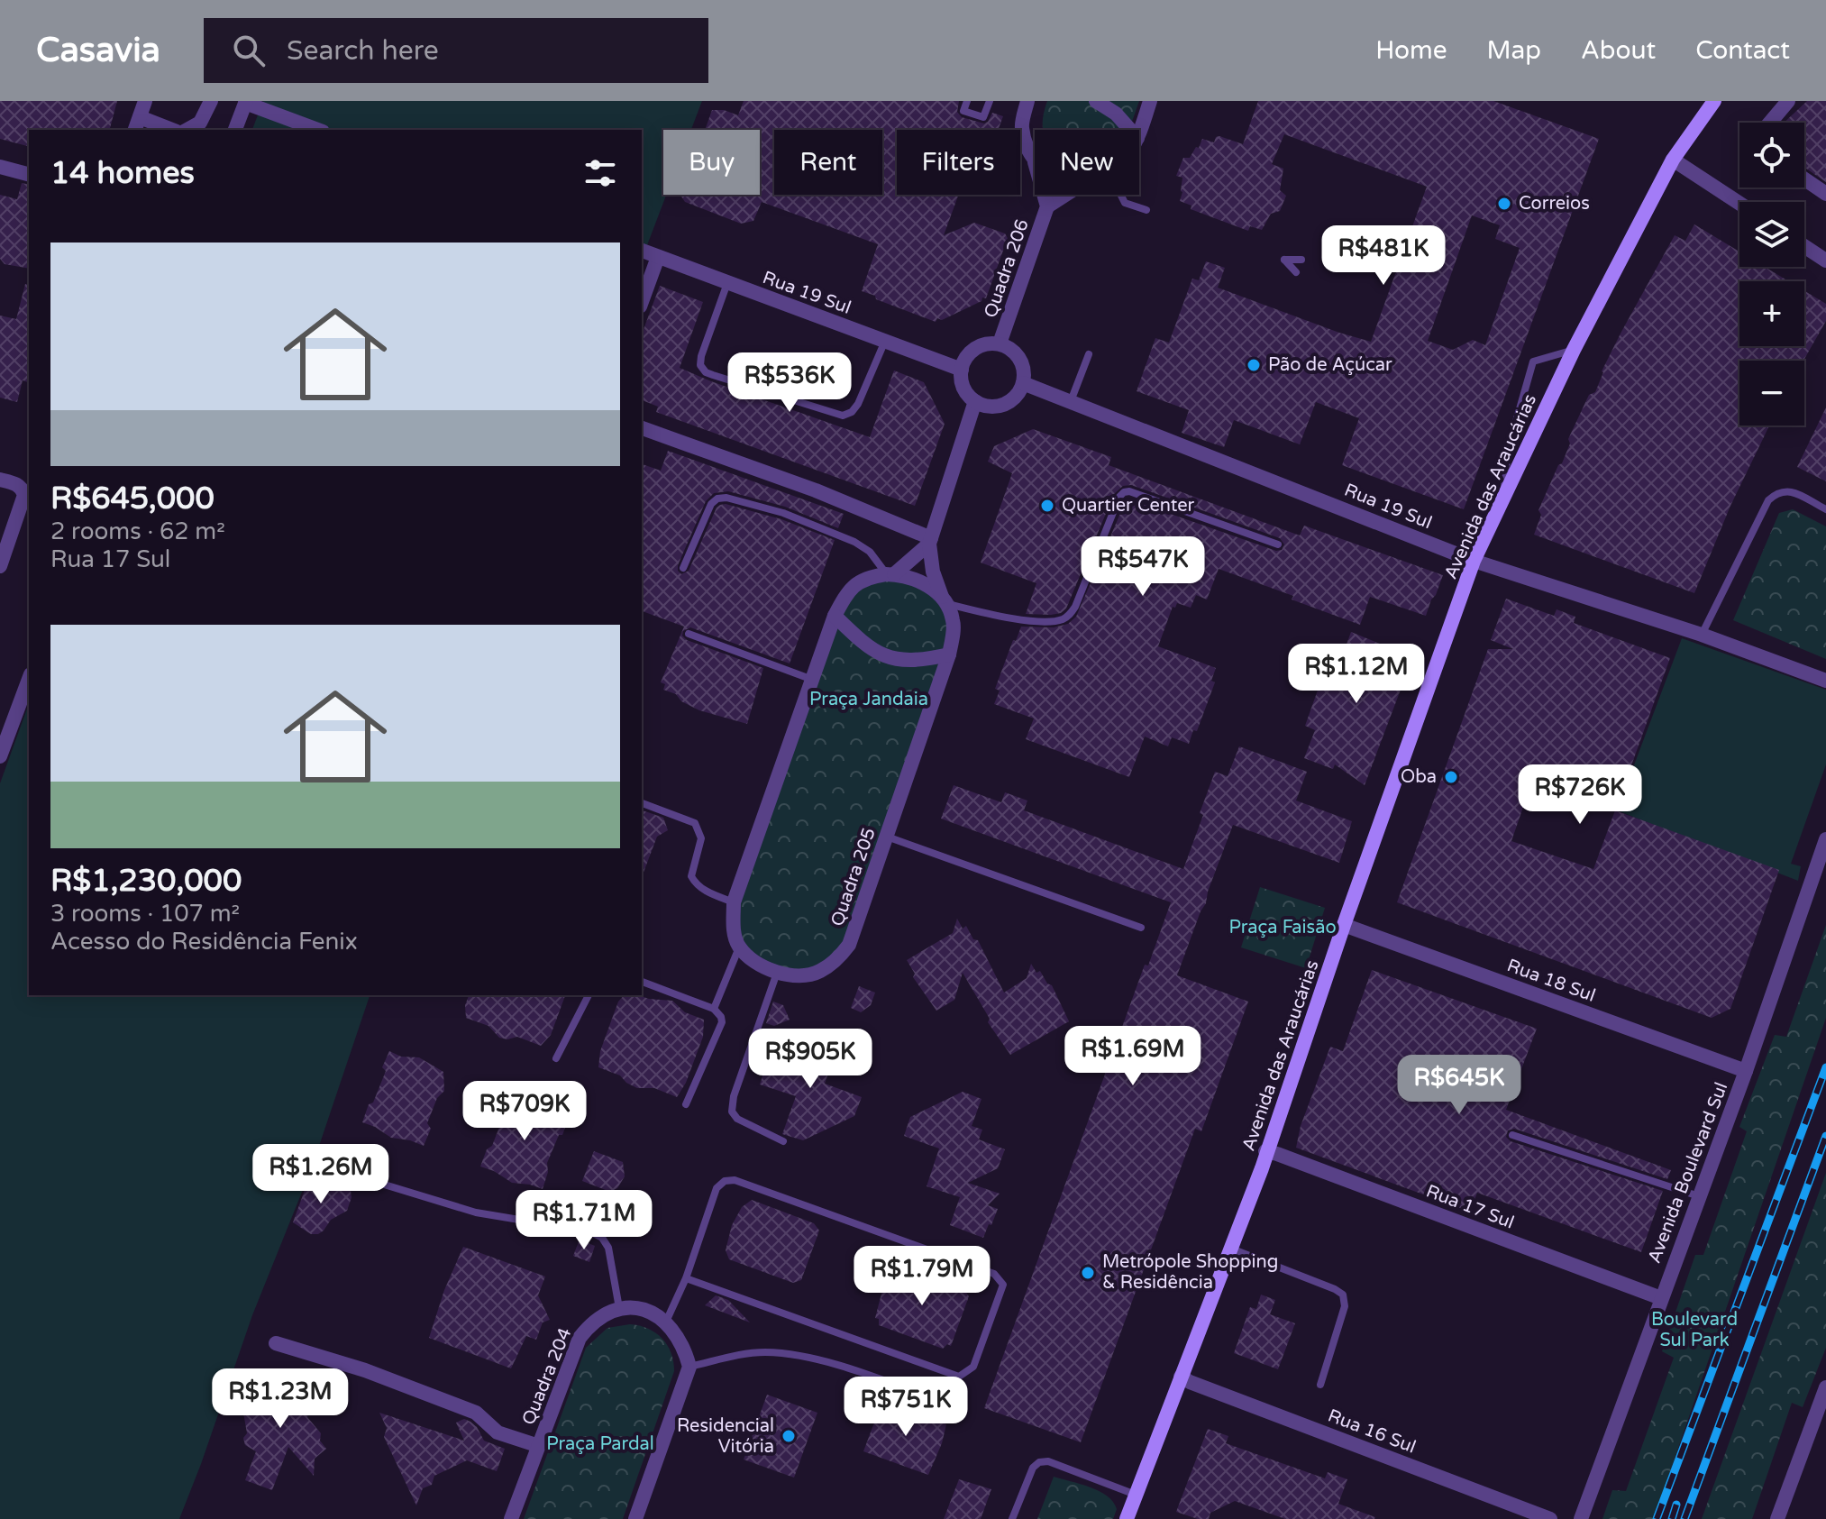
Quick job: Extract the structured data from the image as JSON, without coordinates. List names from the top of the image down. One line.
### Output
{"streets":{"main road":["Avenida das Araucárias"],"street":["Quadra 206","Rua 19 Sul","Quadra 205","Rua 18 Sul","Avenida Boulevard Sul","Rua 17 Sul","Quadra 204","Rua 16 Sul"]},"crossings":[["Quadra 206","Rua 19 Sul"],["Quadra 206","Quadra 205"],["Rua 19 Sul","Avenida das Araucárias"],["Rua 19 Sul","Quadra 205"],["Avenida das Araucárias","Rua 18 Sul"],["Avenida das Araucárias","Rua 17 Sul"],["Avenida das Araucárias","Rua 16 Sul"],["Rua 18 Sul","Avenida Boulevard Sul"],["Avenida Boulevard Sul","Rua 17 Sul"]],"parks":["Praça Jandaia","Praça Faisão","Boulevard Sul Park","Praça Pardal"],"places":["Correios","Pão de Açúcar","Quartier Center","Oba","Metrópole Shopping & Residência","Residencial Vitória"],"page":{"header":"Casavia","search":"Search here","nav":["Home","Map","About","Contact"],"map_buttons":["+","−"],"chip":["Buy","Rent","Filters","New"],"heading":"14 homes","list":[{"name":"R$645,000","note":"2 rooms · 62 m² · Rua 17 Sul"},{"name":"R$1,230,000","note":"3 rooms · 107 m² · Acesso do Residência Fenix"}],"price":["R$481K","R$536K","R$547K","R$1.12M","R$726K","R$1.69M","R$905K","R$645K","R$709K","R$1.26M","R$1.71M","R$1.79M","R$1.23M","R$751K"]}}
